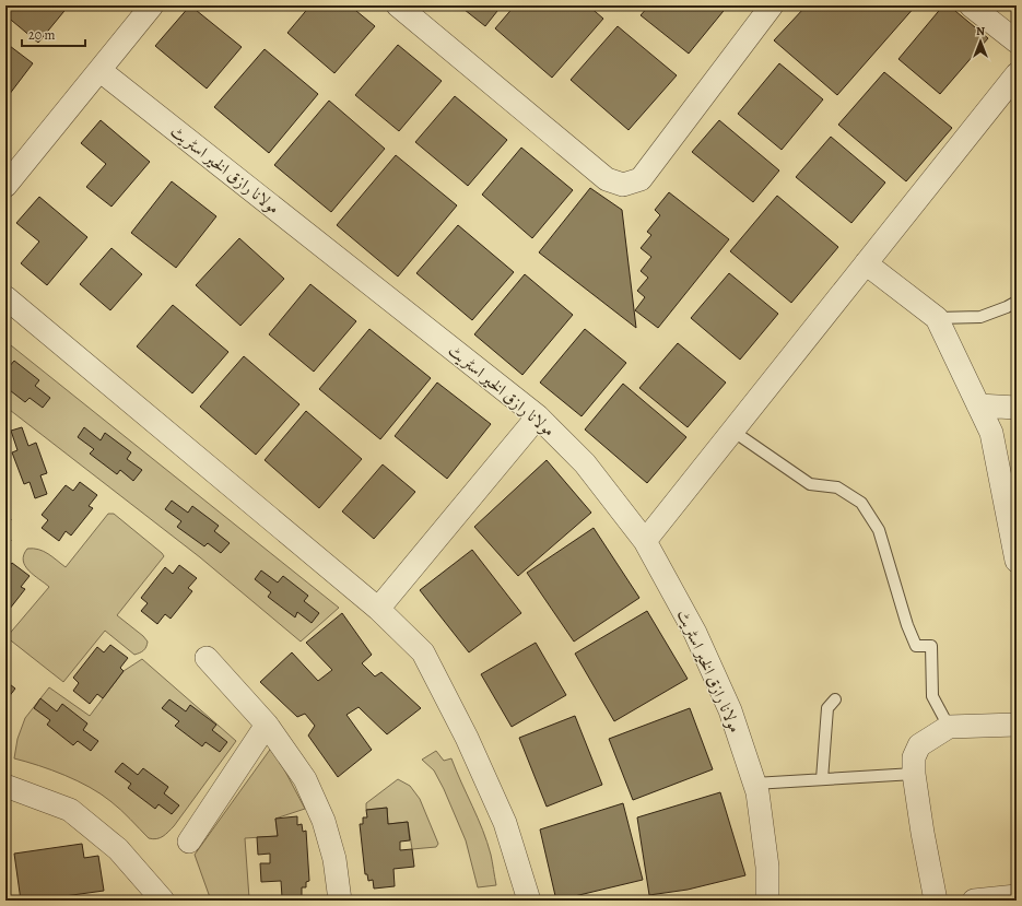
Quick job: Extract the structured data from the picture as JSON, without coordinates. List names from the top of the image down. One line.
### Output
{"streets":{"street":["مولانا رازق الخیر اسٹریٹ"]},"scale_bar":"20 m","north":"top"}
